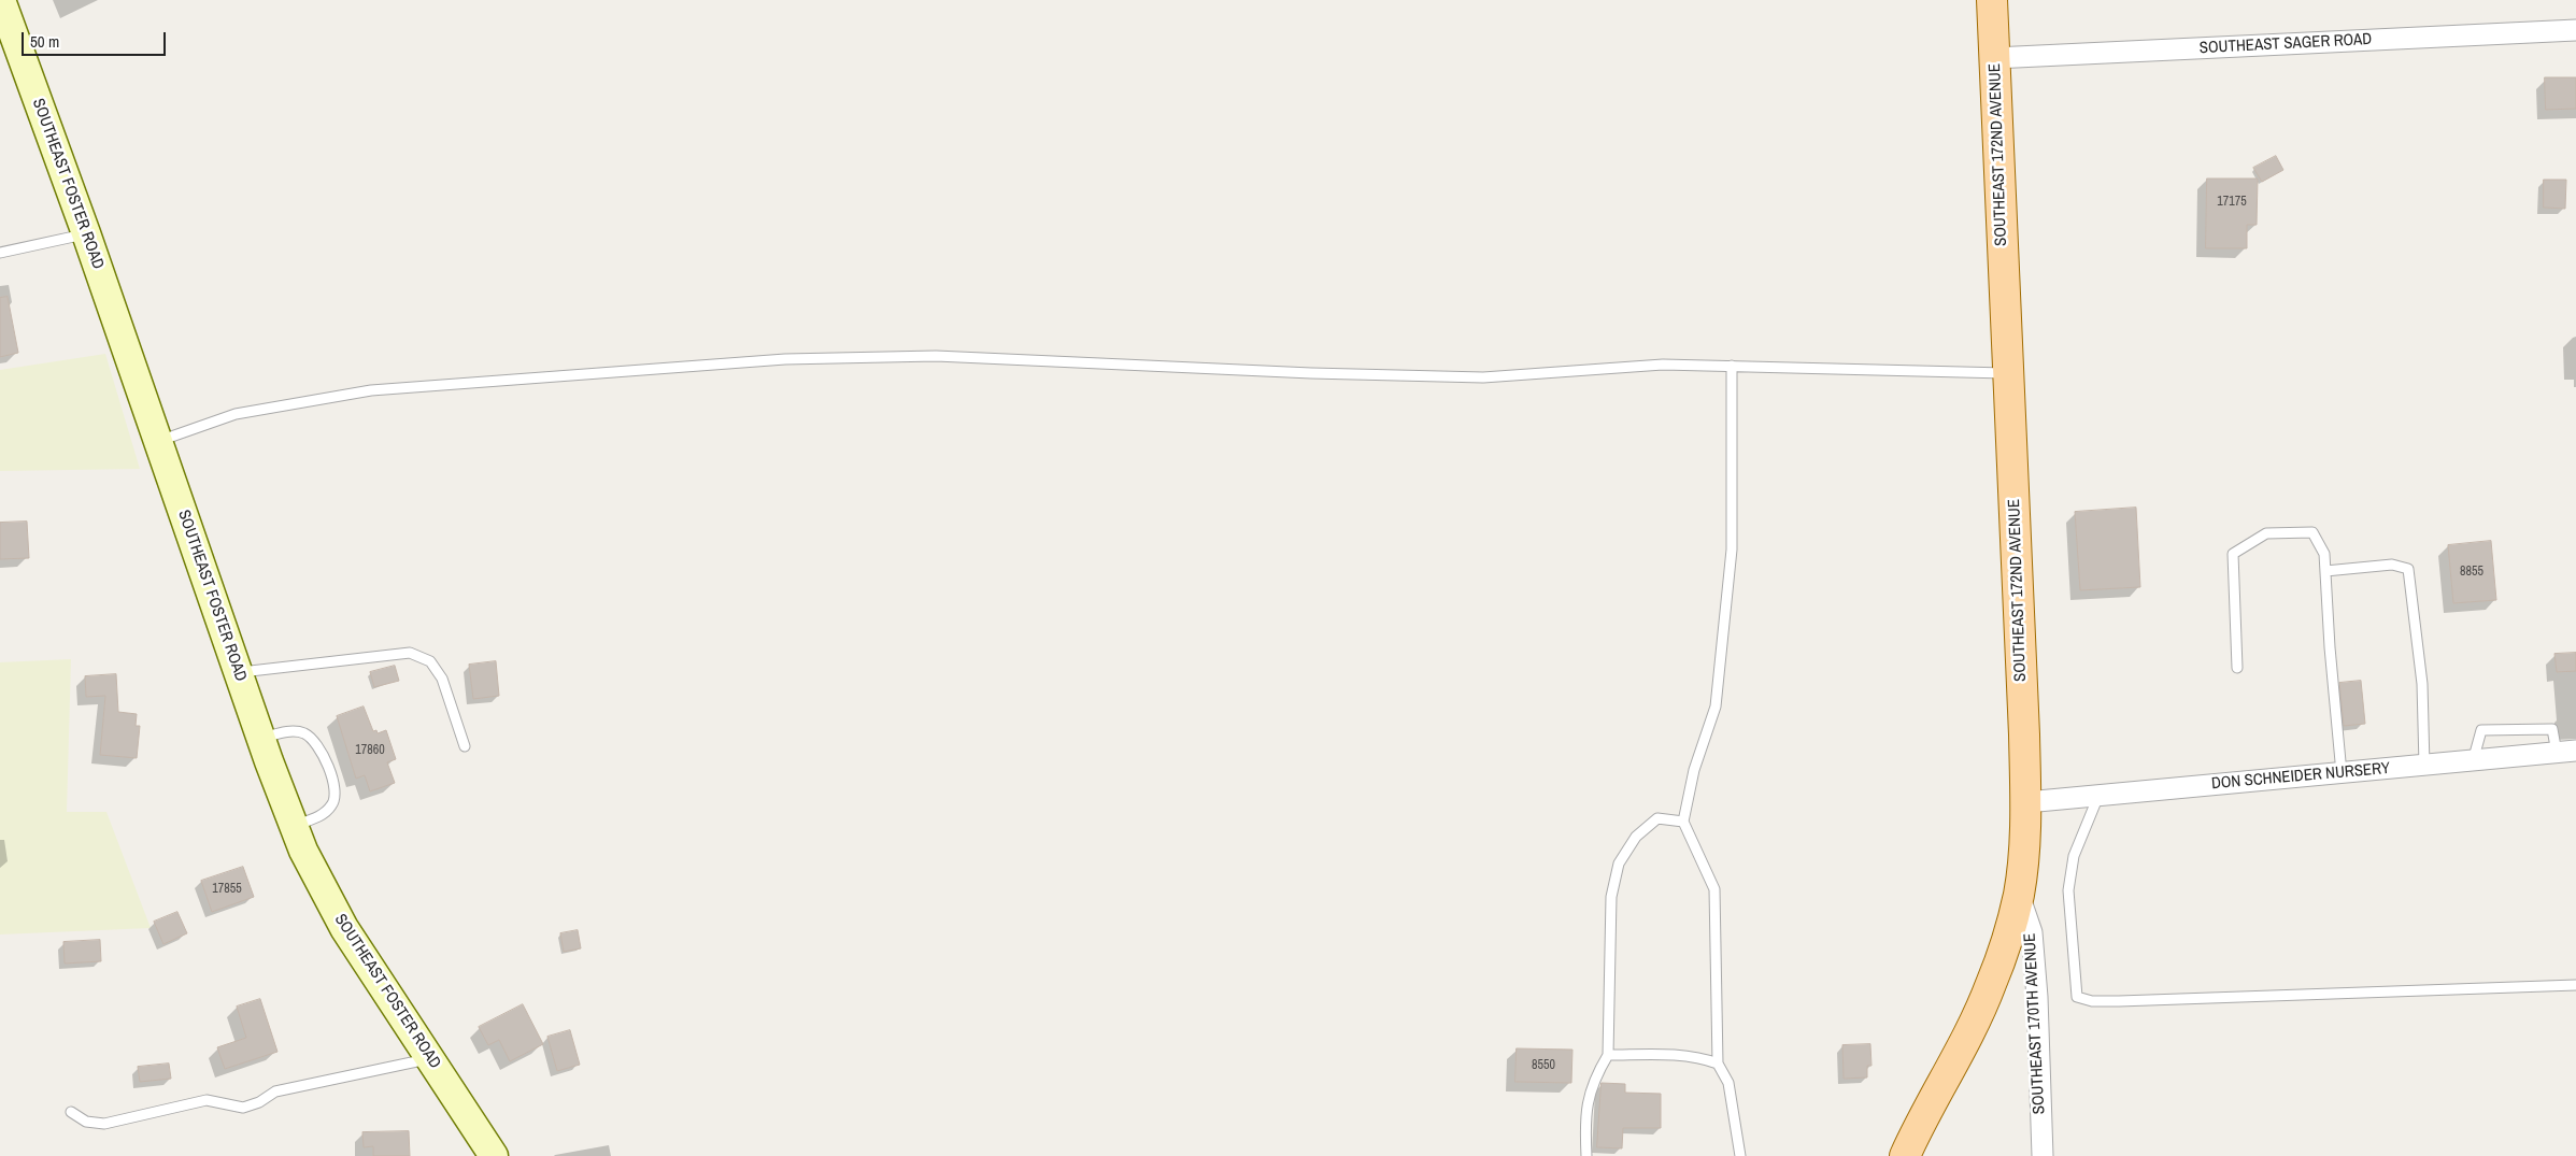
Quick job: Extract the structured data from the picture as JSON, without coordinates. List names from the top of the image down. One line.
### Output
{"streets":{"main road":["SOUTHEAST 172ND AVENUE","SOUTHEAST FOSTER ROAD"],"street":["SOUTHEAST SAGER ROAD","DON SCHNEIDER NURSERY","SOUTHEAST 170TH AVENUE"]},"crossings":[["SOUTHEAST SAGER ROAD","SOUTHEAST 172ND AVENUE"],["SOUTHEAST 172ND AVENUE","DON SCHNEIDER NURSERY"],["SOUTHEAST 172ND AVENUE","SOUTHEAST 170TH AVENUE"]],"house_numbers":["17175","8855","17860","17855","8550"],"scale_bar":"50 m"}
